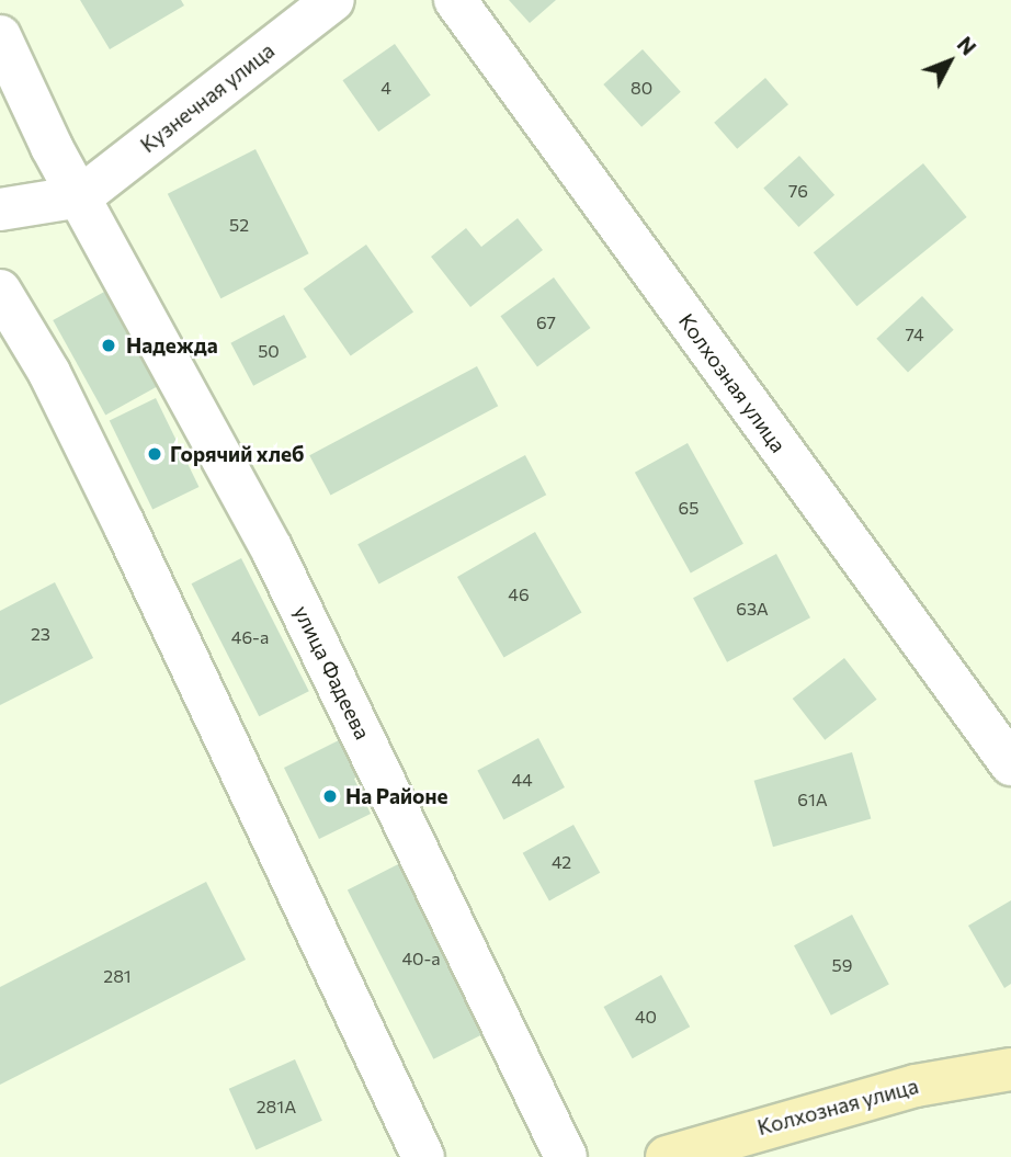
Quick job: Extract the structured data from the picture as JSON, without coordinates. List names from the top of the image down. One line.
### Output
{"streets":{"main road":["Колхозная улица"],"street":["Кузнечная улица","улица Фадеева"]},"crossings":[["Кузнечная улица","улица Фадеева"]],"places":["Надежда","Горячий хлеб","На Районе"],"house_numbers":["4","80","76","52","67","74","50","65","46","63А","23","46-а","44","61А","42","40-а","59","281","40","281А"],"north":"top right"}
